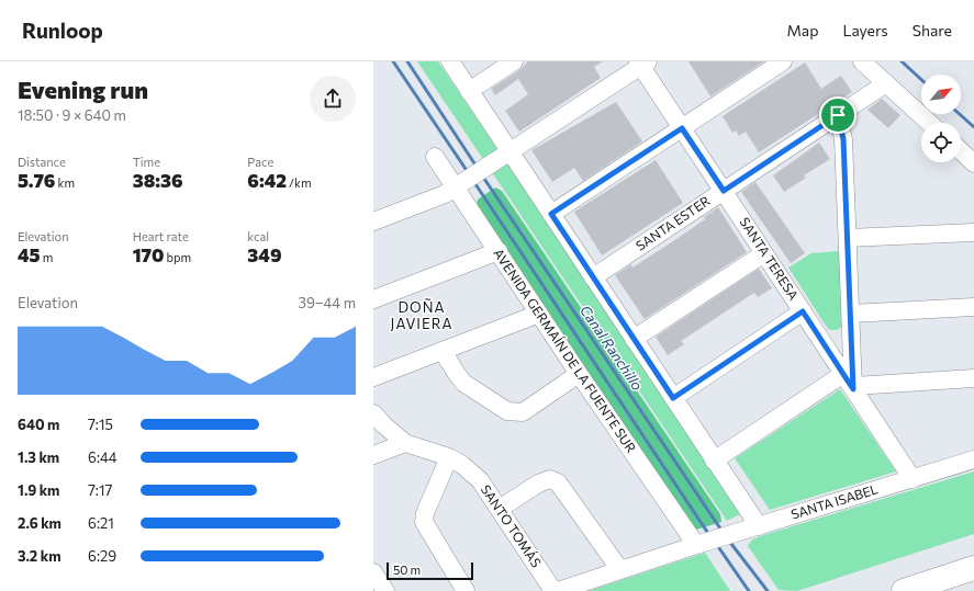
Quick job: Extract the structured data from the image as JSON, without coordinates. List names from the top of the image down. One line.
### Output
{"streets":{"street":["SANTA ESTER","SANTA TERESA","AVENIDA GERMAÍN DE LA FUENTE SUR","SANTA ISABEL","SANTO TOMÁS"]},"crossings":[["SANTA ESTER","SANTA TERESA"],["SANTA TERESA","SANTA ISABEL"],["AVENIDA GERMAÍN DE LA FUENTE SUR","SANTA ISABEL"]],"districts":["DOÑA JAVIERA"],"water":["Canal Ranchillo"],"scale_bar":"50 m","north":"top right","page":{"header":"Runloop","nav":["Map","Layers","Share"],"heading":["Evening run","18:50 · 9 × 640 m"],"stats":[["Distance","5.76 km"],["Time","38:36"],["Pace","6:42 /km"],["Elevation","45 m"],["Heart rate","170 bpm"],["kcal","349"]],"chart":["Elevation","39–44 m"],"list":[{"name":"640 m","note":"7:15"},{"name":"1.3 km","note":"6:44"},{"name":"1.9 km","note":"7:17"},{"name":"2.6 km","note":"6:21"},{"name":"3.2 km","note":"6:29"}],"scale":"50 m"}}
